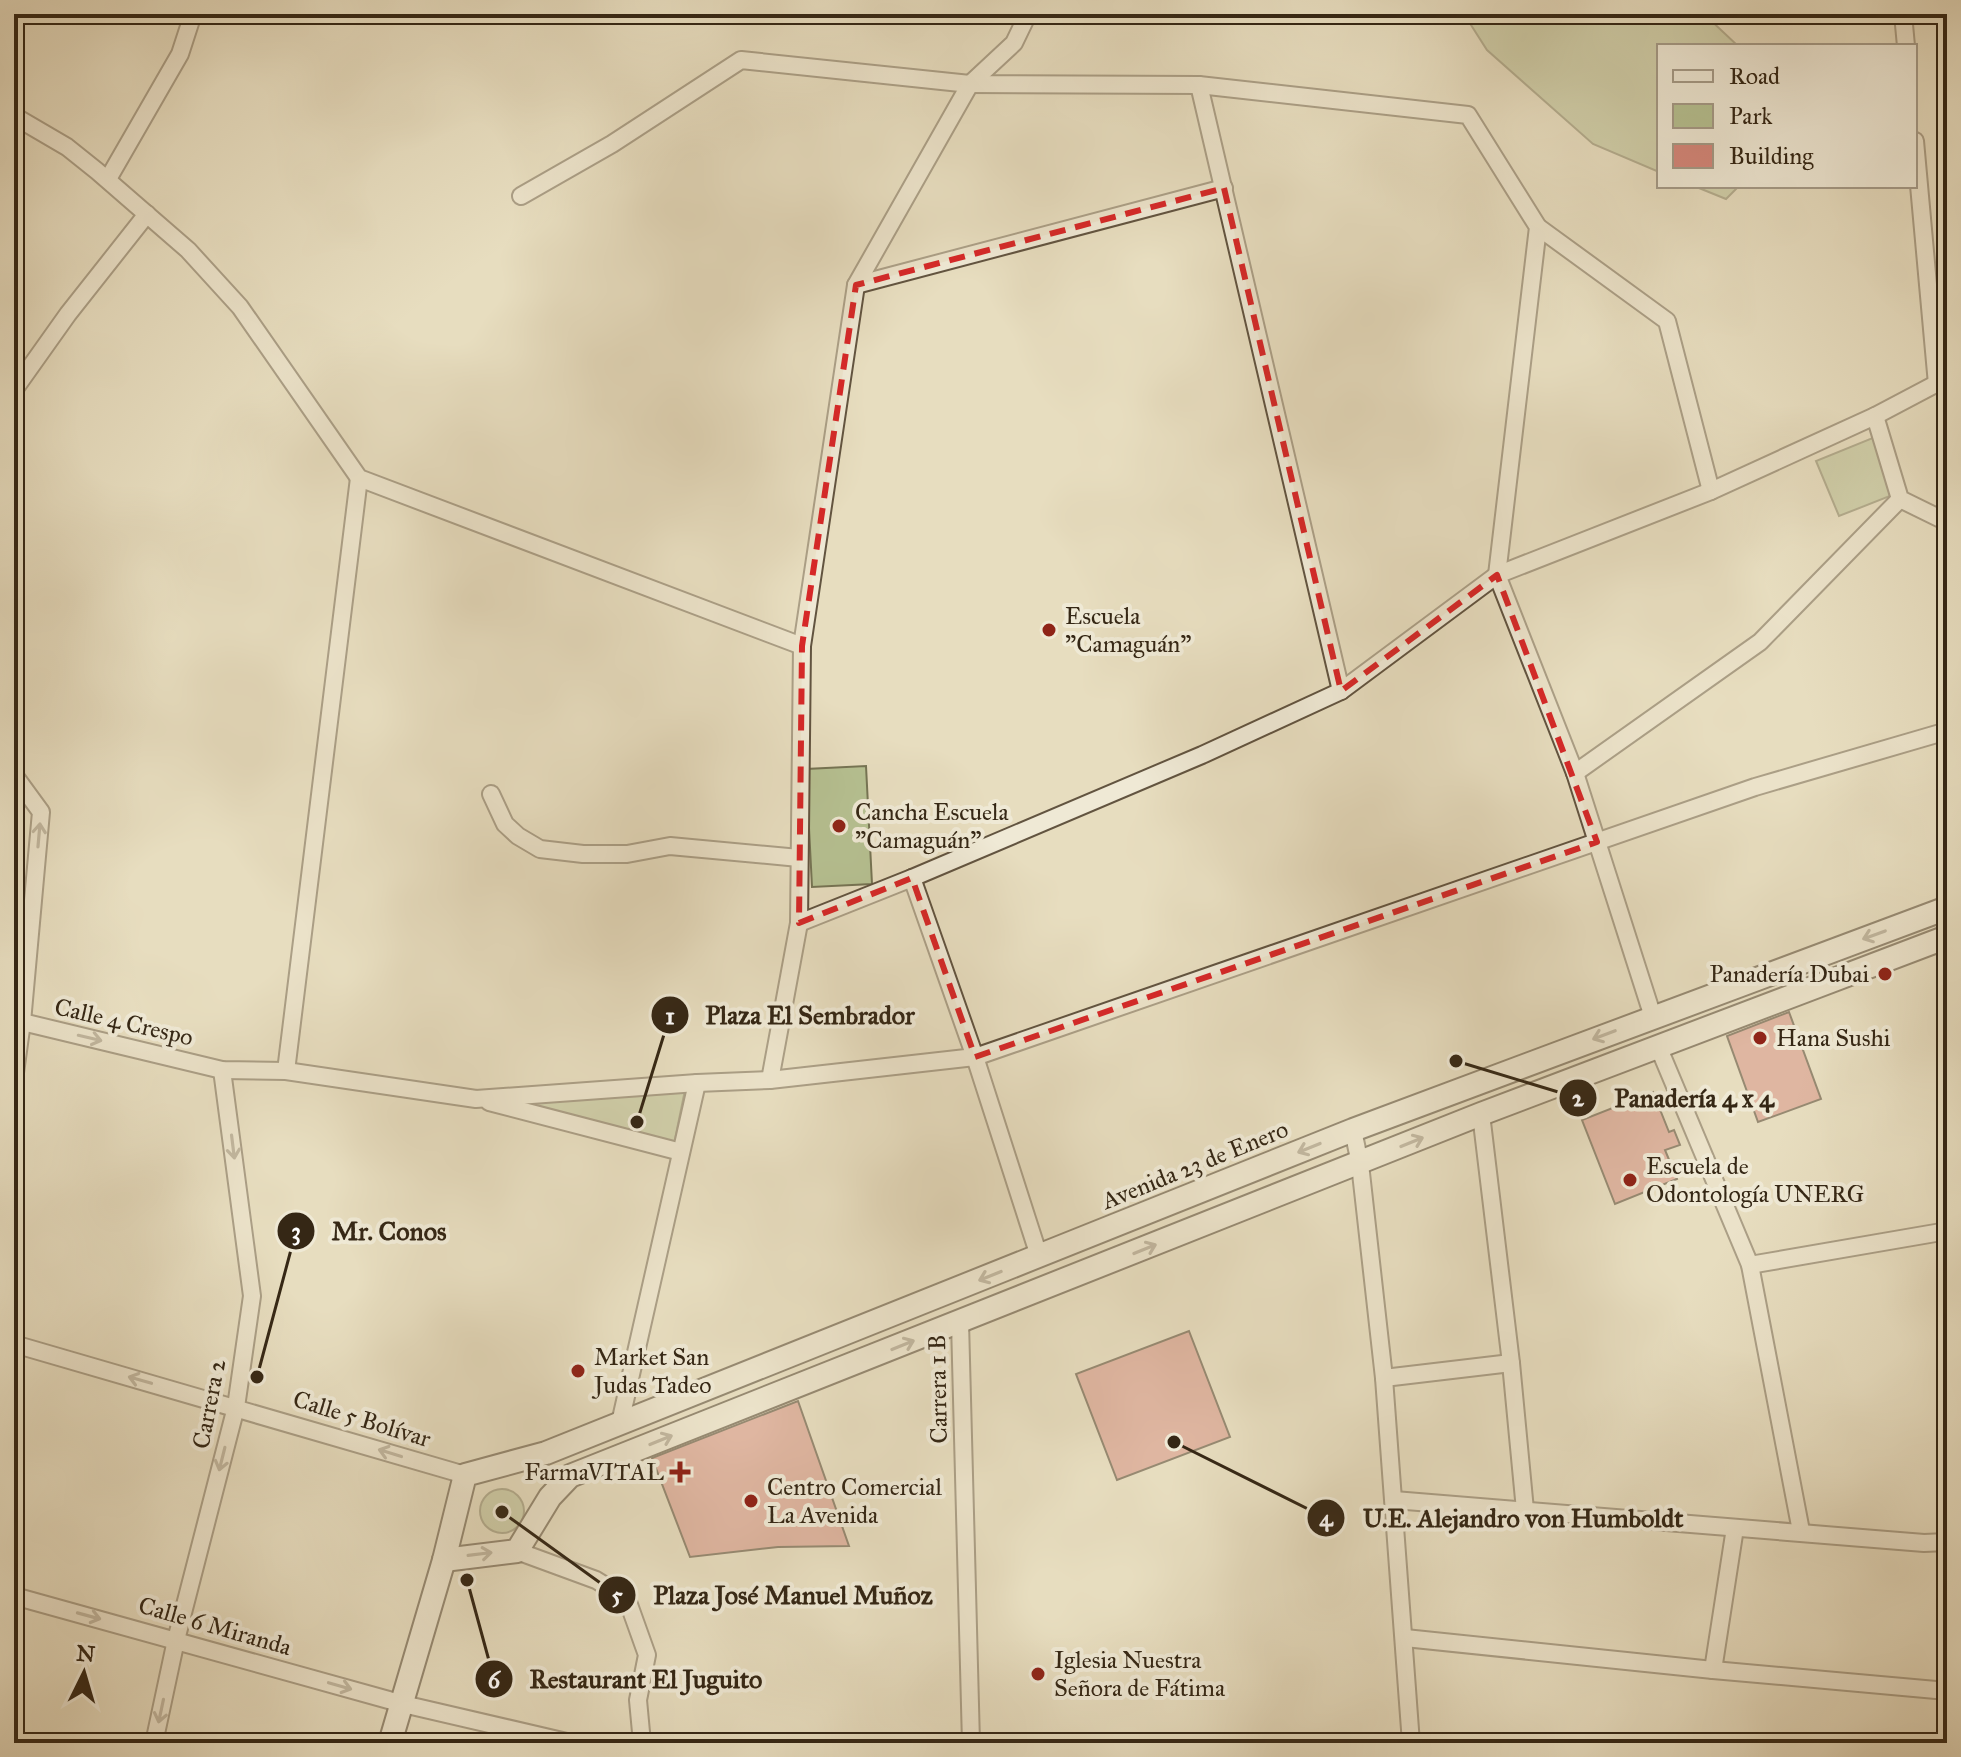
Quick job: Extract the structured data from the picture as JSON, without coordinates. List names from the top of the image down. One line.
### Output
{"streets":{"main road":["Avenida 23 de Enero"],"street":["Calle 4 Crespo","Carrera 1 B","Carrera 2","Calle 5 Bolívar","Calle 6 Miranda"]},"crossings":[["Calle 4 Crespo","Carrera 2"],["Avenida 23 de Enero","Calle 5 Bolívar"],["Carrera 2","Calle 5 Bolívar"],["Carrera 2","Calle 6 Miranda"]],"one_way":["Calle 4 Crespo","Carrera 2","Calle 5 Bolívar","Calle 6 Miranda"],"places":{"other":["Escuela \"Camaguán\"","Cancha Escuela \"Camaguán\"","Panadería Dubai","Hana Sushi","Panadería 4 x 4","Plaza El Sembrador","Escuela de Odontología UNERG","Market San Judas Tadeo","Mr. Conos","U.E. Alejandro von Humboldt","Centro Comercial La Avenida","Plaza José Manuel Muñoz","Restaurant El Juguito","Iglesia Nuestra Señora de Fátima"],"health":["FarmaVITAL"]},"legend":["Road","Park","Building"],"north":"top"}
